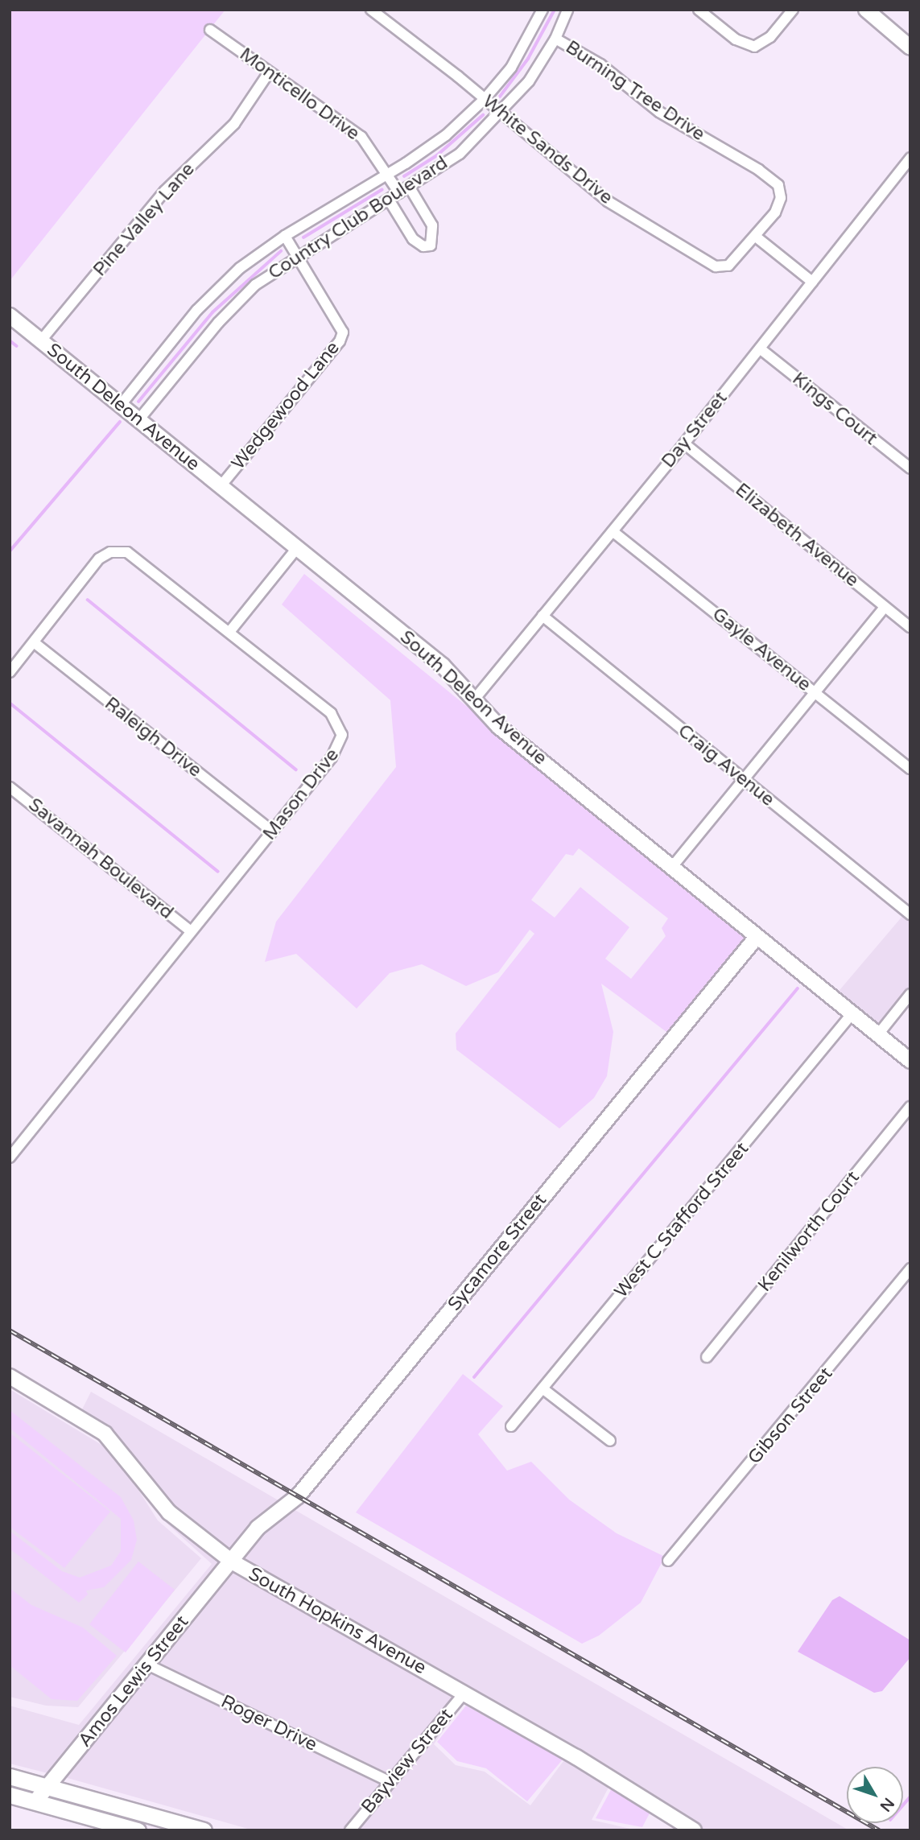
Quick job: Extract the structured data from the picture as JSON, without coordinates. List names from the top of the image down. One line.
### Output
{"streets":{"street":["Burning Tree Drive","Monticello Drive","White Sands Drive","Country Club Boulevard","Pine Valley Lane","Wedgewood Lane","South Deleon Avenue","Kings Court","Day Street","Elizabeth Avenue","Gayle Avenue","Raleigh Drive","Craig Avenue","Mason Drive","Savannah Boulevard","West C Stafford Street","Kenilworth Court","Sycamore Street","Gibson Street","South Hopkins Avenue","Amos Lewis Street","Roger Drive","Bayview Street"]},"crossings":[["Burning Tree Drive","White Sands Drive"],["Burning Tree Drive","Country Club Boulevard"],["Monticello Drive","Country Club Boulevard"],["Monticello Drive","Pine Valley Lane"],["White Sands Drive","Country Club Boulevard"],["Country Club Boulevard","Wedgewood Lane"],["Country Club Boulevard","South Deleon Avenue"],["Pine Valley Lane","South Deleon Avenue"],["Wedgewood Lane","South Deleon Avenue"],["South Deleon Avenue","Day Street"],["South Deleon Avenue","West C Stafford Street"],["South Deleon Avenue","Sycamore Street"],["Kings Court","Day Street"],["Day Street","Elizabeth Avenue"],["Day Street","Gayle Avenue"],["Day Street","Craig Avenue"],["Raleigh Drive","Mason Drive"],["Mason Drive","Savannah Boulevard"],["Sycamore Street","South Hopkins Avenue"],["Sycamore Street","Amos Lewis Street"],["South Hopkins Avenue","Amos Lewis Street"],["South Hopkins Avenue","Bayview Street"],["Amos Lewis Street","Roger Drive"],["Roger Drive","Bayview Street"]],"north":"bottom right"}
